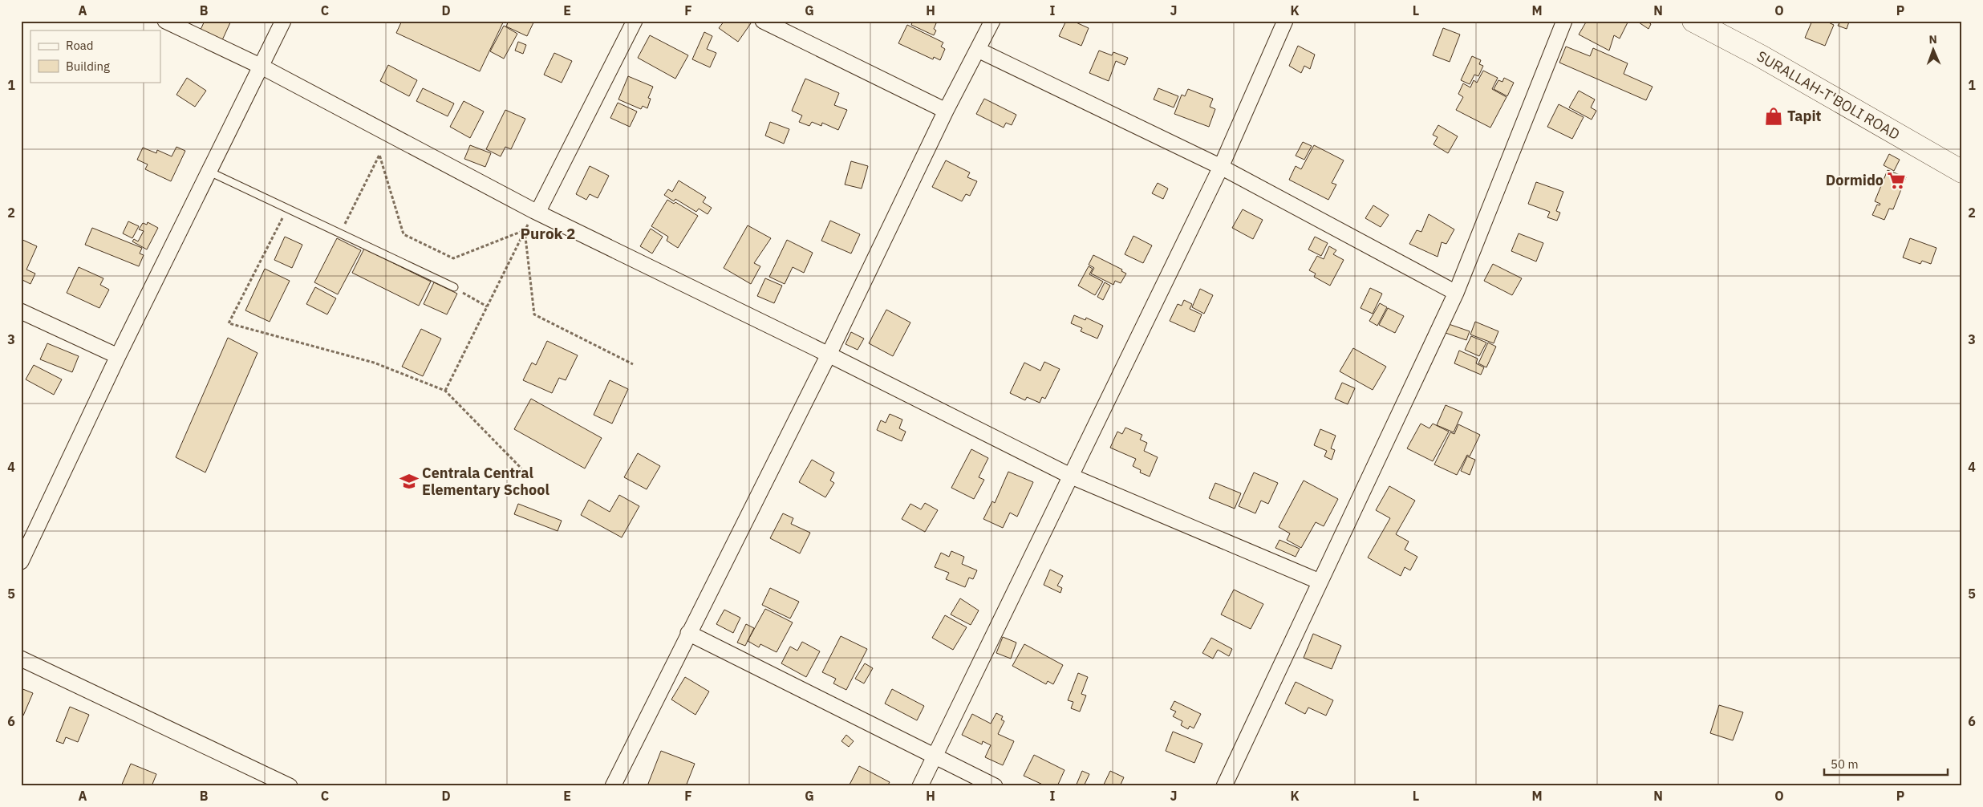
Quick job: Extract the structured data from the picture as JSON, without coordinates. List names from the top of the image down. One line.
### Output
{"streets":{"main road":["SURALLAH-T'BOLI ROAD"]},"districts":["Purok 2"],"places":{"shop":["Tapit"],"supermarket":["Dormido"],"school or university":["Centrala Central Elementary School"]},"legend":["Road","Building"],"scale_bar":"50 m","north":"top","grid":{"columns":["A","B","C","D","E","F","G","H","I","J","K","L","M","N","O","P"],"rows":["1","2","3","4","5","6"]}}
